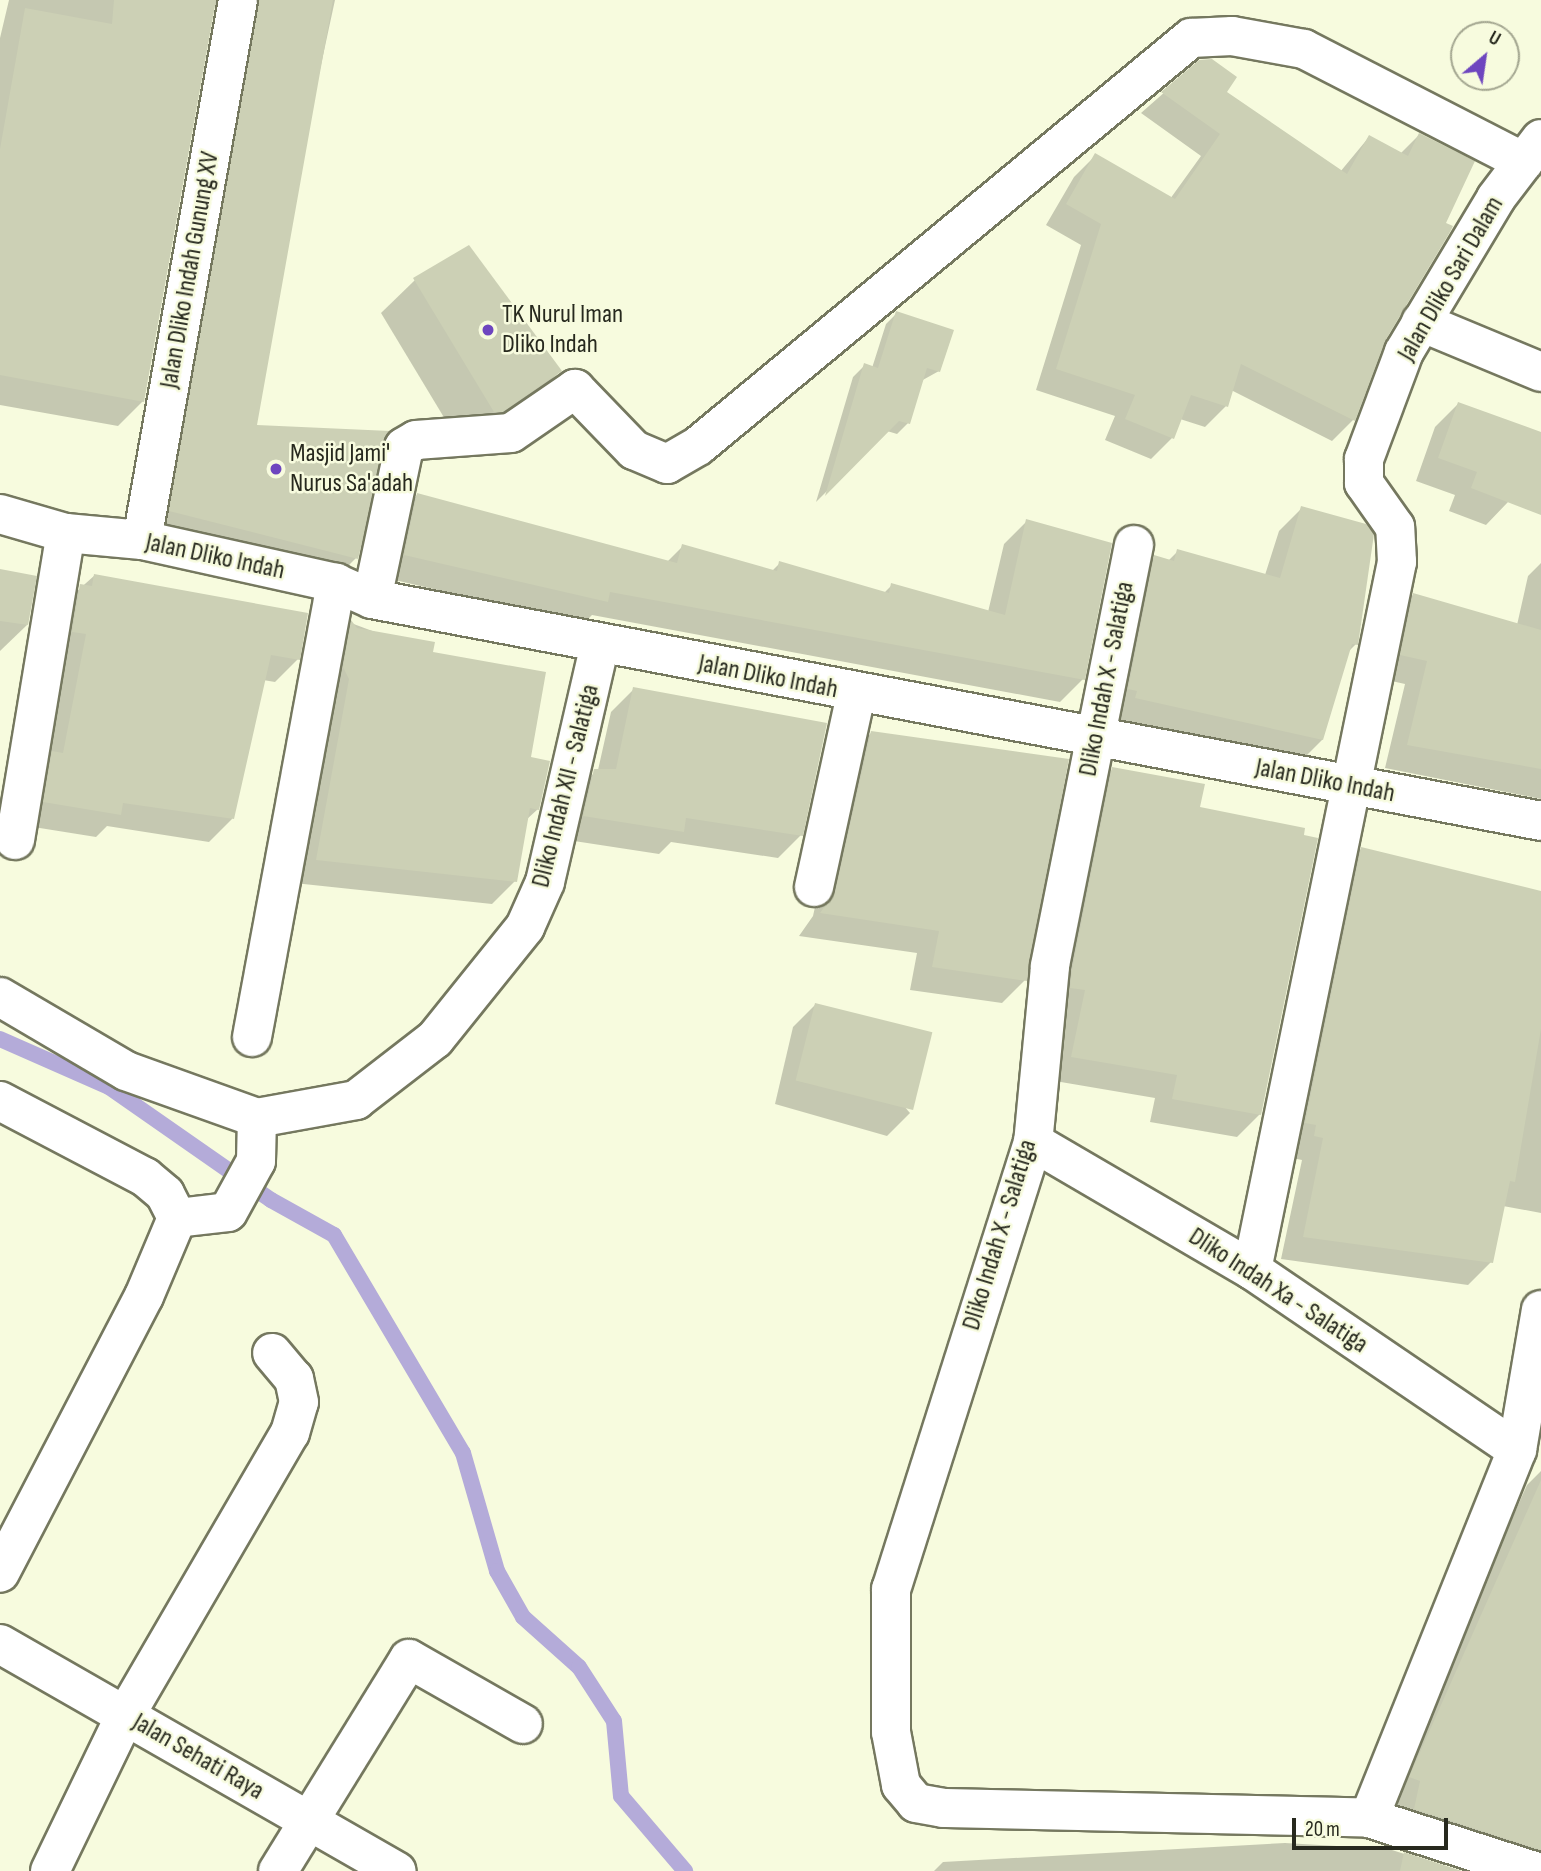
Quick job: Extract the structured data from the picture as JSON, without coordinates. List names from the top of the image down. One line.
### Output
{"streets":{"street":["Jalan Dliko Indah Gunung XV","Jalan Dliko Sari Dalam","Jalan Dliko Indah","Dliko Indah X - Salatiga","Dliko Indah XII - Salatiga","Dliko Indah Xa - Salatiga","Jalan Sehati Raya"]},"crossings":[["Jalan Dliko Indah Gunung XV","Jalan Dliko Indah"],["Jalan Dliko Sari Dalam","Jalan Dliko Indah"],["Jalan Dliko Sari Dalam","Dliko Indah Xa - Salatiga"],["Jalan Dliko Indah","Dliko Indah X - Salatiga"],["Jalan Dliko Indah","Dliko Indah XII - Salatiga"],["Dliko Indah X - Salatiga","Dliko Indah Xa - Salatiga"]],"places":["TK Nurul Iman Dliko Indah","Masjid Jami' Nurus Sa'adah"],"scale_bar":"20 m","north":"top right"}
